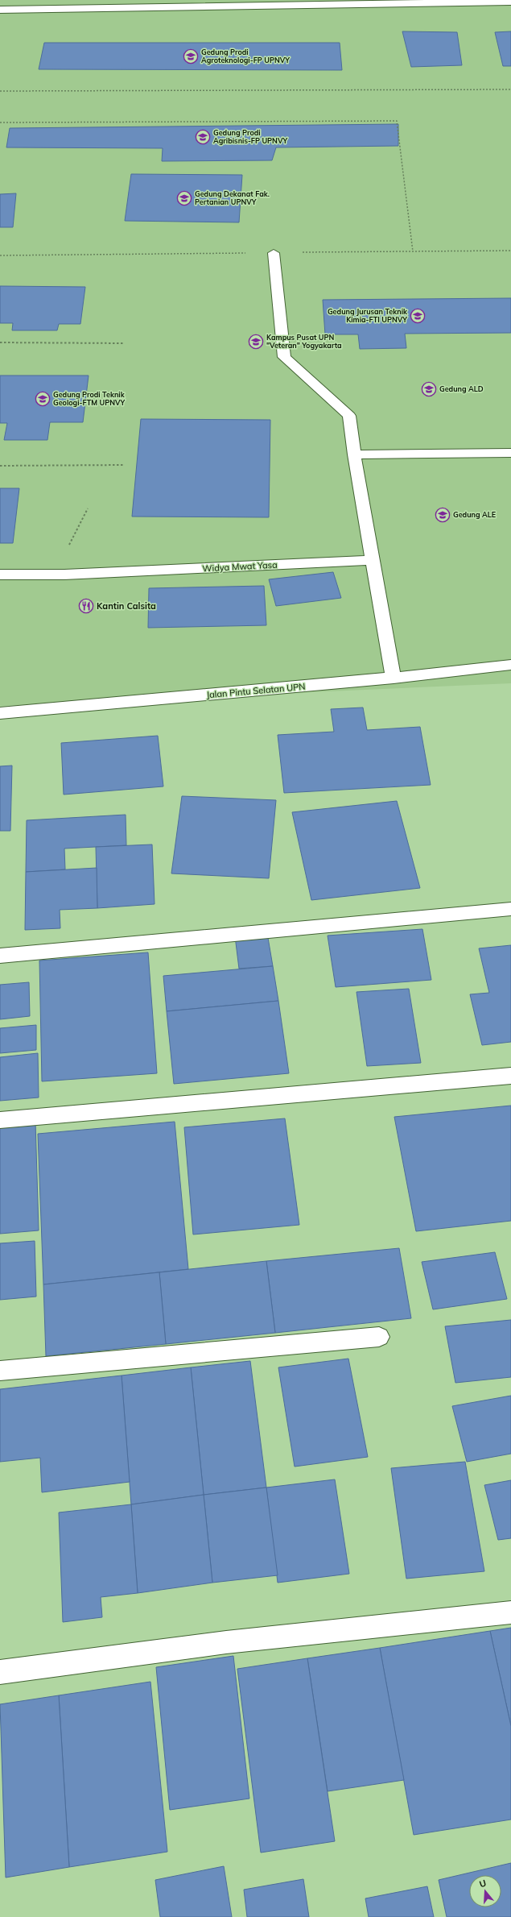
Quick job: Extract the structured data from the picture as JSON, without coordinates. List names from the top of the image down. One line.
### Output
{"streets":{"street":["Widya Mwat Yasa","Jalan Pintu Selatan UPN"]},"places":{"school or university":["Gedung Prodi Agroteknologi-FP UPNVY","Gedung Prodi Agribisnis-FP UPNVY","Gedung Dekanat Fak. Pertanian UPNVY","Gedung Jurusan Teknik Kimia-FTI UPNVY","Kampus Pusat UPN \"Veteran\" Yogyakarta","Gedung ALD","Gedung Prodi Teknik Geologi-FTM UPNVY","Gedung ALE"],"restaurant":["Kantin Calsita"]},"north":"top"}
